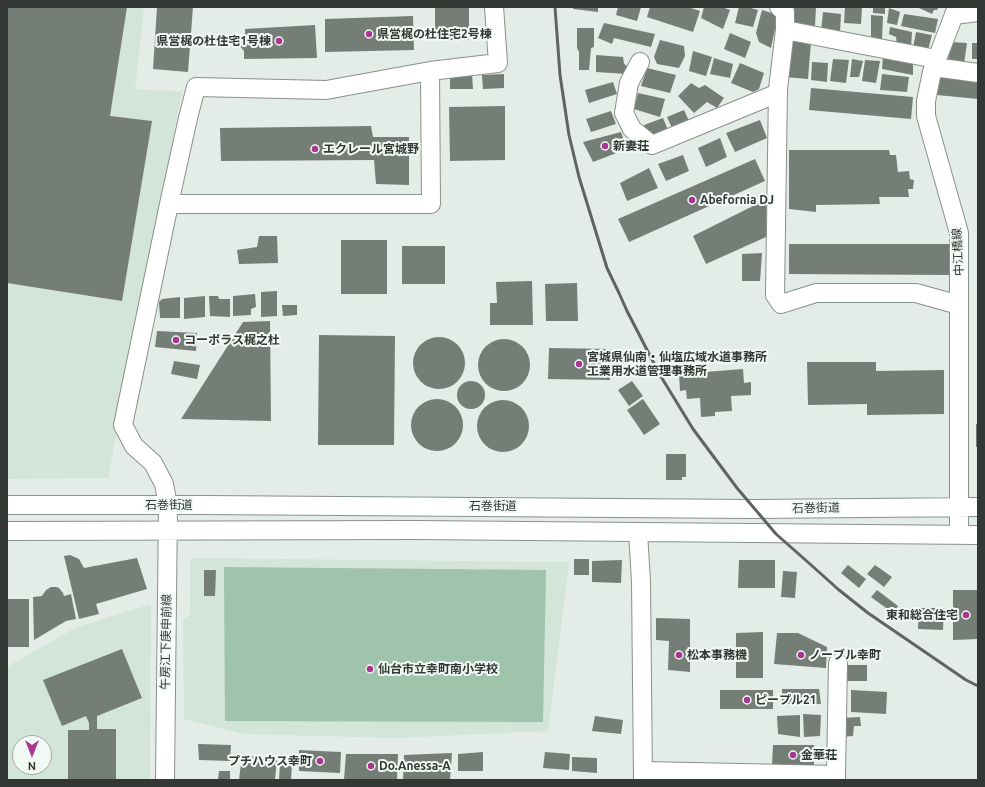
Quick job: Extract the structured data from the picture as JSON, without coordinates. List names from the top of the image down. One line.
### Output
{"streets":{"street":["中江橋線","石巻街道","午房江下庚申前線"]},"crossings":[["中江橋線","石巻街道"],["石巻街道","午房江下庚申前線"]],"places":["県営梶の杜住宅2号棟","県営梶の杜住宅1号棟","新妻荘","エクレール宮城野","Abefornia DJ","コーポラス梶之杜","宮城県仙南・仙塩広域水道事務所 工業用水道管理事務所","東和総合住宅","松本事務機","ノーブル幸町","仙台市立幸町南小学校","ピープル21","金華荘","プチハウス幸町","Do.Anessa-A"],"north":"bottom"}
